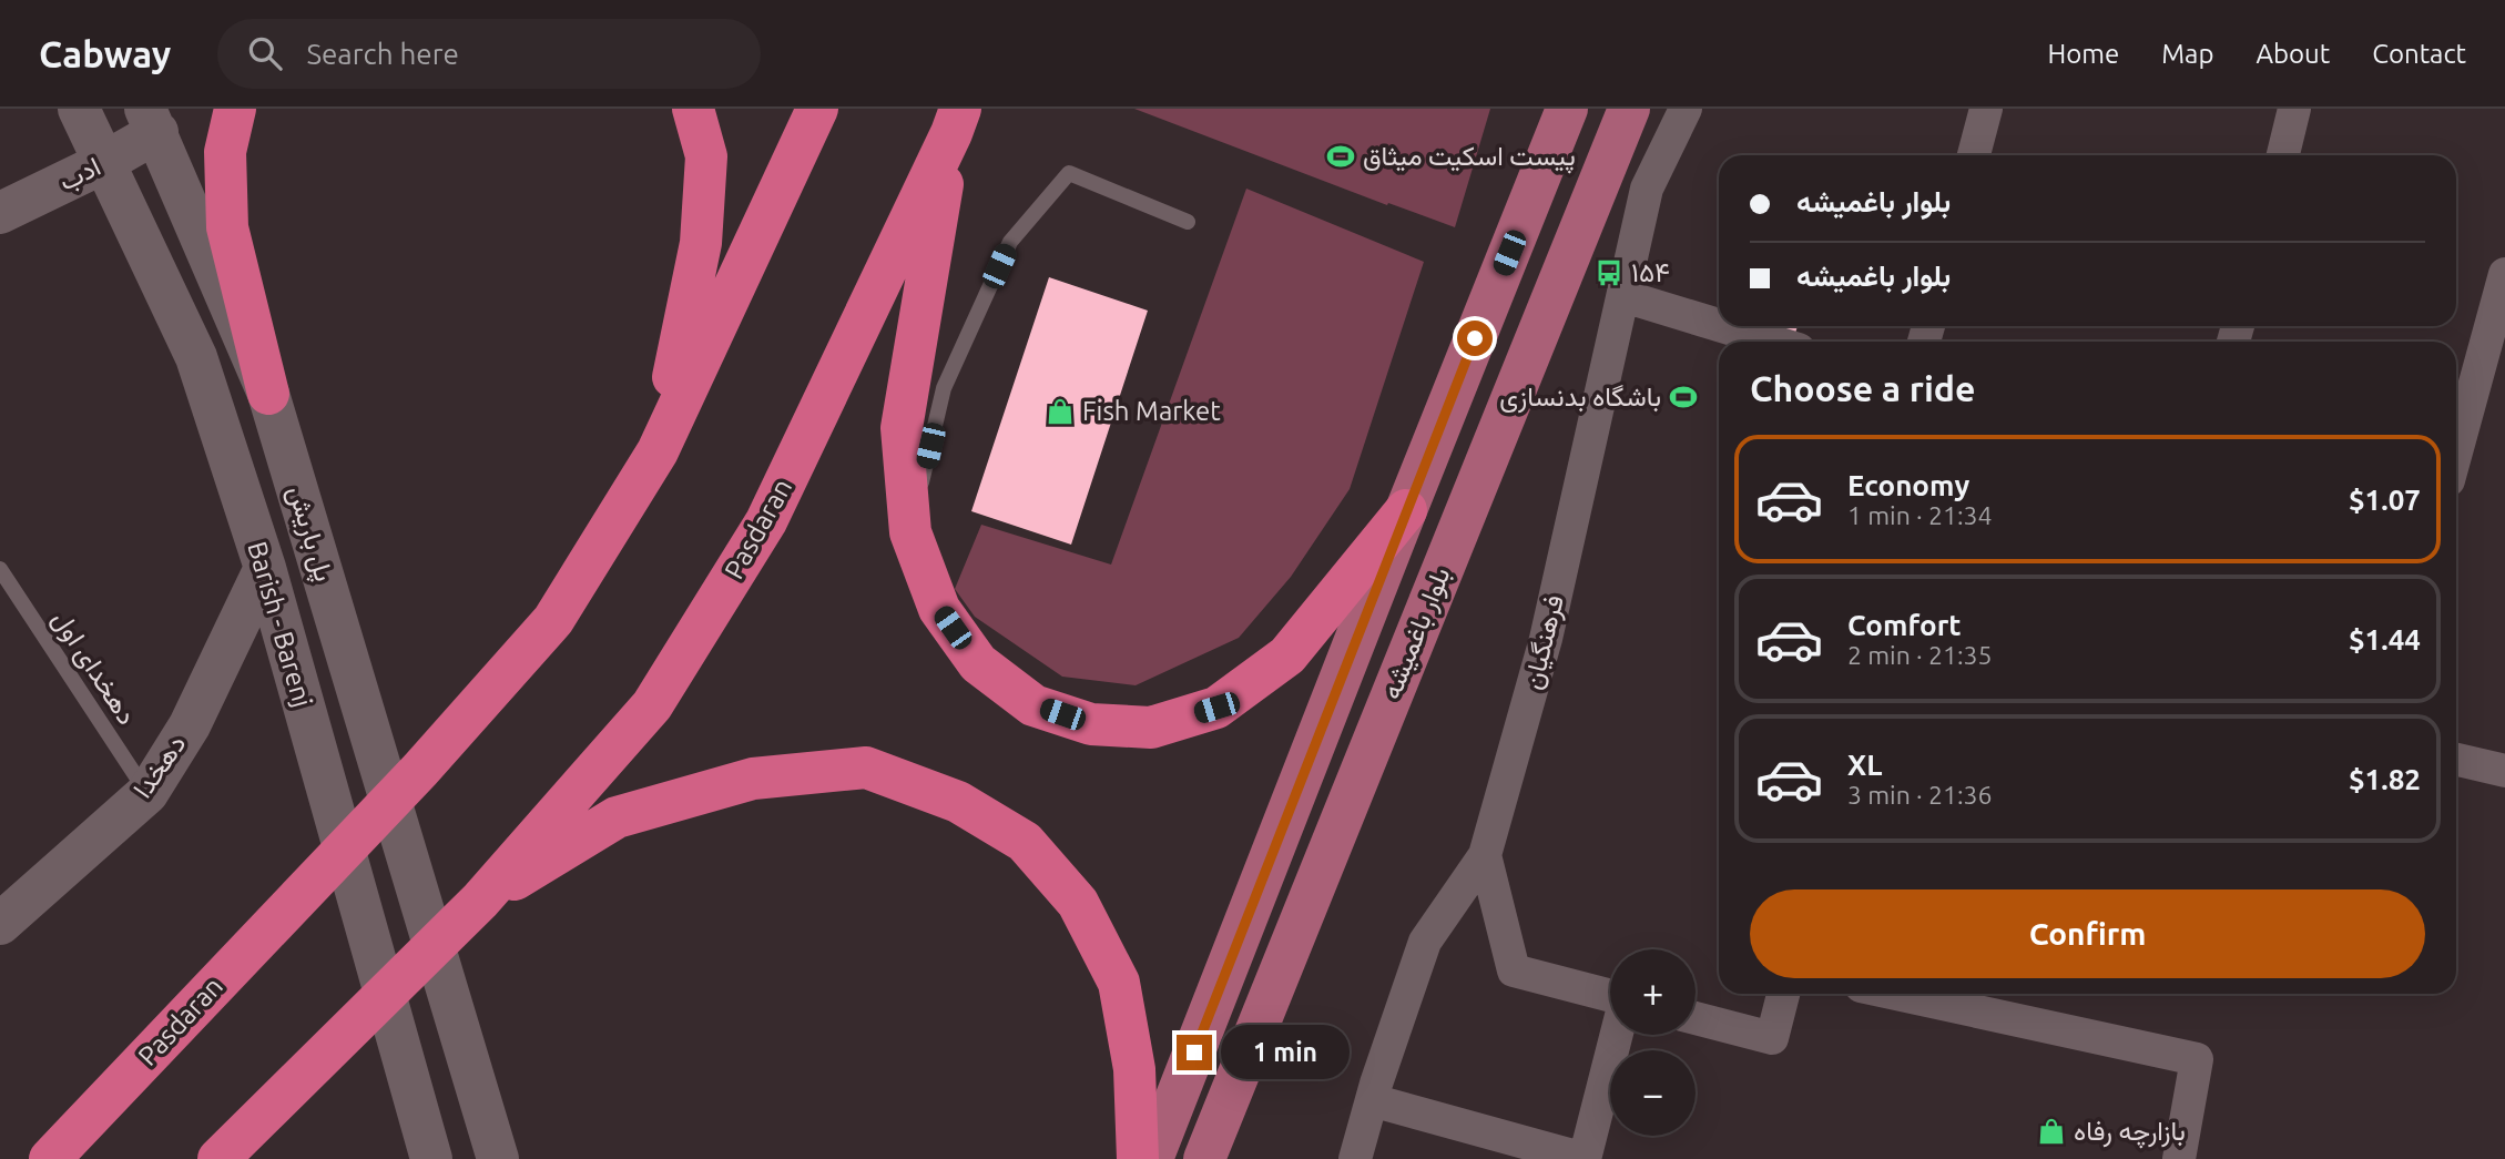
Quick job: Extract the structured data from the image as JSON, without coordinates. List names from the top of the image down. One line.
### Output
{"streets":{"highway":["Pasdaran"],"main road":["ادب","پل باریش","Barish - Barenj","بلوار باغمیشه","دهخدا"],"street":["فرهنگیان"],"lane":["دهخدای اول"]},"crossings":[["ادب","پل باریش"],["ادب","Barish - Barenj"],["Barish - Barenj","دهخدا"],["دهخدای اول","دهخدا"]],"places":{"sports":["پیست اسکیت میثاق","باشگاه بدنسازی"],"bus stop":["۱۵۴"],"shop":["Fish Market","بازارچه رفاه"]},"page":{"header":"Cabway","search":"Search here","nav":["Home","Map","About","Contact"],"banner":["بلوار باغمیشه","بلوار باغمیشه"],"heading":"Choose a ride","list":[{"name":"Economy","note":"1 min · 21:34","value":"$1.07"},{"name":"Comfort","note":"2 min · 21:35","value":"$1.44"},{"name":"XL","note":"3 min · 21:36","value":"$1.82"}],"buttons":"Confirm","map_buttons":["+","−"],"bubble":"1 min"}}
